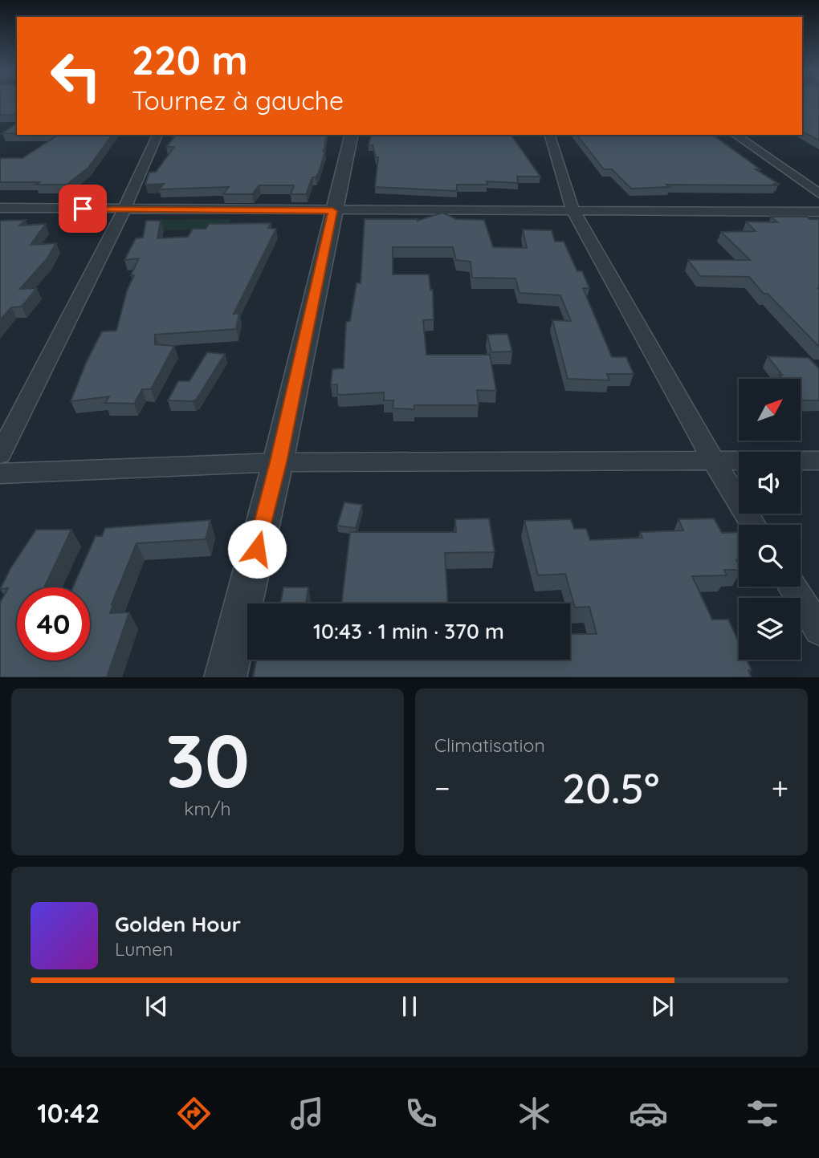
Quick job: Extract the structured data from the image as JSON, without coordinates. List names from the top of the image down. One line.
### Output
{"north":"top right","page":{"turn":["220 m","Tournez à gauche"],"limit":"40","trip":"10:43 · 1 min · 370 m","tile":[["30","km/h"],"Climatisation"],"heat":["−","20.5°","+"],"song":["Golden Hour","Lumen"],"tabs":"10:42"}}
